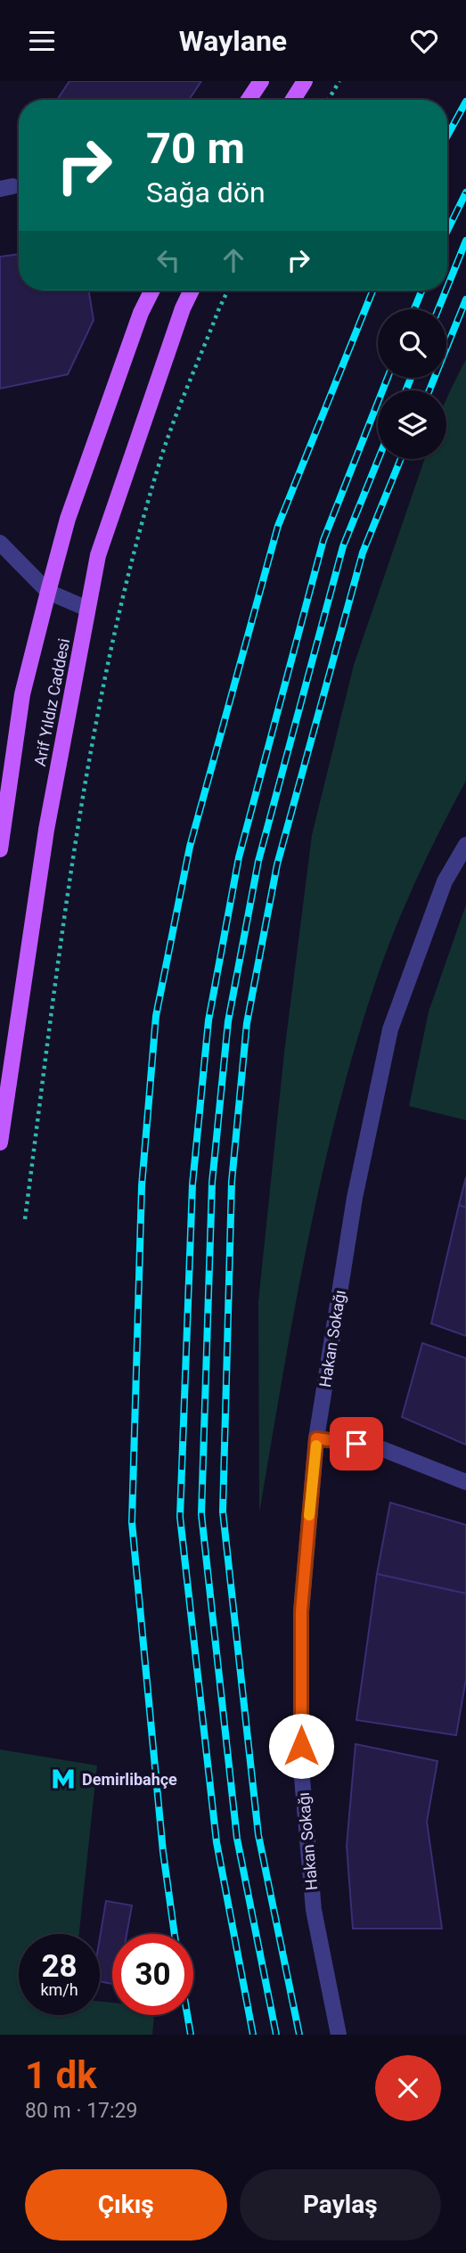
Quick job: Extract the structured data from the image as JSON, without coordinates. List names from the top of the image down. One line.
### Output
{"streets":{"main road":["Arif Yıldız Caddesi"],"street":["Hakan Sokağı"]},"places":{"metro station":["Demirlibahçe"]},"page":{"header":"Waylane","turn":["70 m","Sağa dön"],"speed":"28 km/h","limit":"30","heading":["1 dk","80 m · 17:29"],"buttons":["Çıkış","Paylaş"]}}
